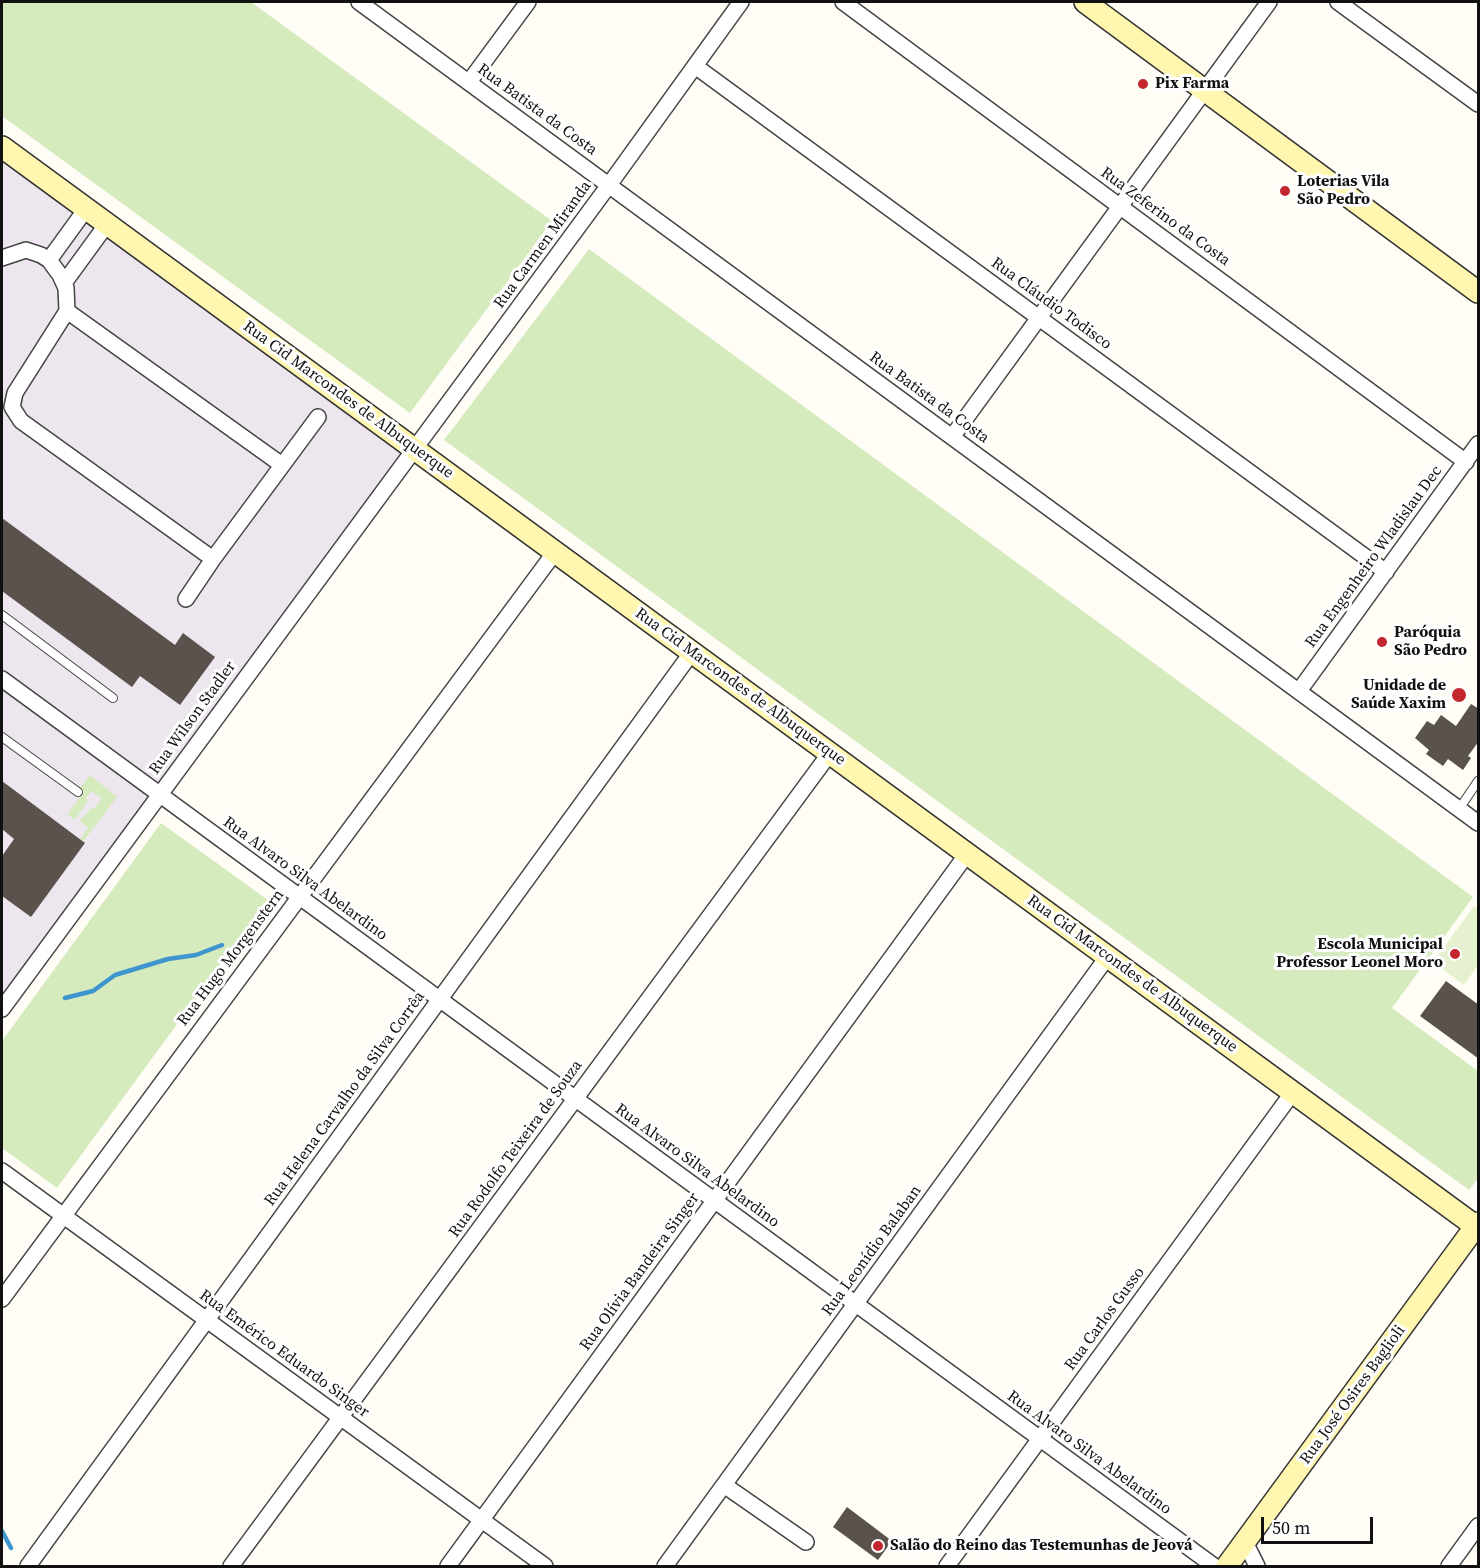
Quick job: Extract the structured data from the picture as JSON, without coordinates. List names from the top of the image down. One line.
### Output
{"streets":{"street":["Rua Batista da Costa","Rua Zeferino da Costa","Rua Carmen Miranda","Rua Cláudio Todisco","Rua Cid Marcondes de Albuquerque","Rua Engenheiro Wladislau Dec","Rua Wilson Stadler","Rua Alvaro Silva Abelardino","Rua Hugo Morgenstern","Rua Helena Carvalho da Silva Corrêa","Rua Rodolfo Teixeira de Souza","Rua Leonídio Balaban","Rua Olívia Bandeira Singer","Rua Carlos Gusso","Rua Emérico Eduardo Singer","Rua José Osires Baglioli"]},"crossings":[["Rua Batista da Costa","Rua Carmen Miranda"],["Rua Batista da Costa","Rua Engenheiro Wladislau Dec"],["Rua Zeferino da Costa","Rua Engenheiro Wladislau Dec"],["Rua Carmen Miranda","Rua Cláudio Todisco"],["Rua Carmen Miranda","Rua Cid Marcondes de Albuquerque"],["Rua Carmen Miranda","Rua Wilson Stadler"],["Rua Cláudio Todisco","Rua Engenheiro Wladislau Dec"],["Rua Cid Marcondes de Albuquerque","Rua Wilson Stadler"],["Rua Cid Marcondes de Albuquerque","Rua Hugo Morgenstern"],["Rua Cid Marcondes de Albuquerque","Rua Helena Carvalho da Silva Corrêa"],["Rua Cid Marcondes de Albuquerque","Rua Rodolfo Teixeira de Souza"],["Rua Cid Marcondes de Albuquerque","Rua Leonídio Balaban"],["Rua Cid Marcondes de Albuquerque","Rua Olívia Bandeira Singer"],["Rua Cid Marcondes de Albuquerque","Rua Carlos Gusso"],["Rua Cid Marcondes de Albuquerque","Rua José Osires Baglioli"],["Rua Wilson Stadler","Rua Alvaro Silva Abelardino"],["Rua Alvaro Silva Abelardino","Rua Hugo Morgenstern"],["Rua Alvaro Silva Abelardino","Rua Helena Carvalho da Silva Corrêa"],["Rua Alvaro Silva Abelardino","Rua Rodolfo Teixeira de Souza"],["Rua Alvaro Silva Abelardino","Rua Leonídio Balaban"],["Rua Alvaro Silva Abelardino","Rua Olívia Bandeira Singer"],["Rua Alvaro Silva Abelardino","Rua Carlos Gusso"],["Rua Hugo Morgenstern","Rua Emérico Eduardo Singer"],["Rua Helena Carvalho da Silva Corrêa","Rua Emérico Eduardo Singer"],["Rua Rodolfo Teixeira de Souza","Rua Emérico Eduardo Singer"],["Rua Olívia Bandeira Singer","Rua Emérico Eduardo Singer"]],"places":["Pix Farma","Loterias Vila São Pedro","Paróquia São Pedro","Unidade de Saúde Xaxim","Escola Municipal Professor Leonel Moro","Salão do Reino das Testemunhas de Jeová"],"scale_bar":"50 m"}
